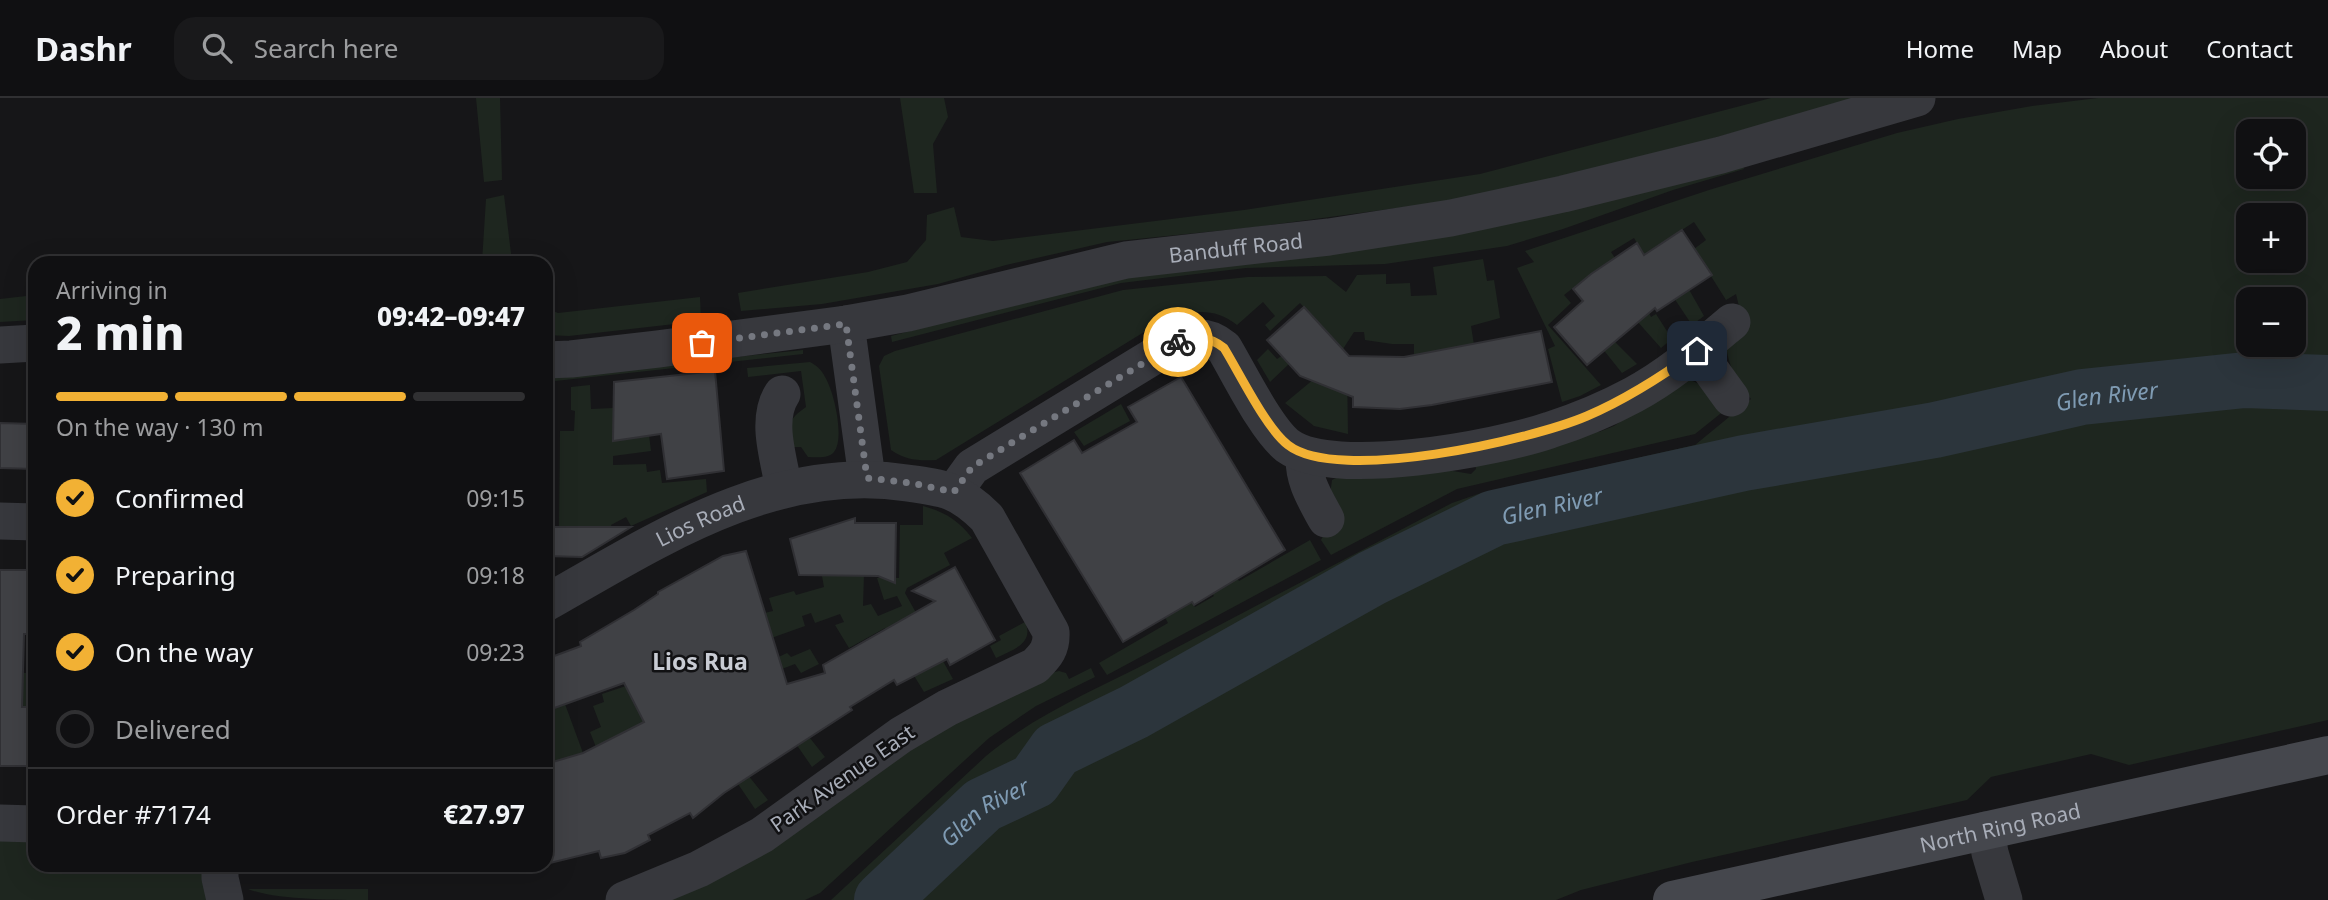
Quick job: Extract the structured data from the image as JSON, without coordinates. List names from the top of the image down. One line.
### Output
{"streets":{"main road":["North Ring Road"],"street":["Banduff Road","Lios Road","Park Avenue East"]},"crossings":[["Lios Road","Park Avenue East"]],"districts":["Lios Rua"],"water":["Glen River"],"page":{"header":"Dashr","search":"Search here","nav":["Home","Map","About","Contact"],"map_buttons":["+","−"],"heading":["2 min","Arriving in","09:42–09:47"],"panel":["Order #7174","€27.97"],"bar":"On the way · 130 m","list":[["Confirmed","09:15"],["Preparing","09:18"],["On the way","09:23"],"Delivered"]}}
